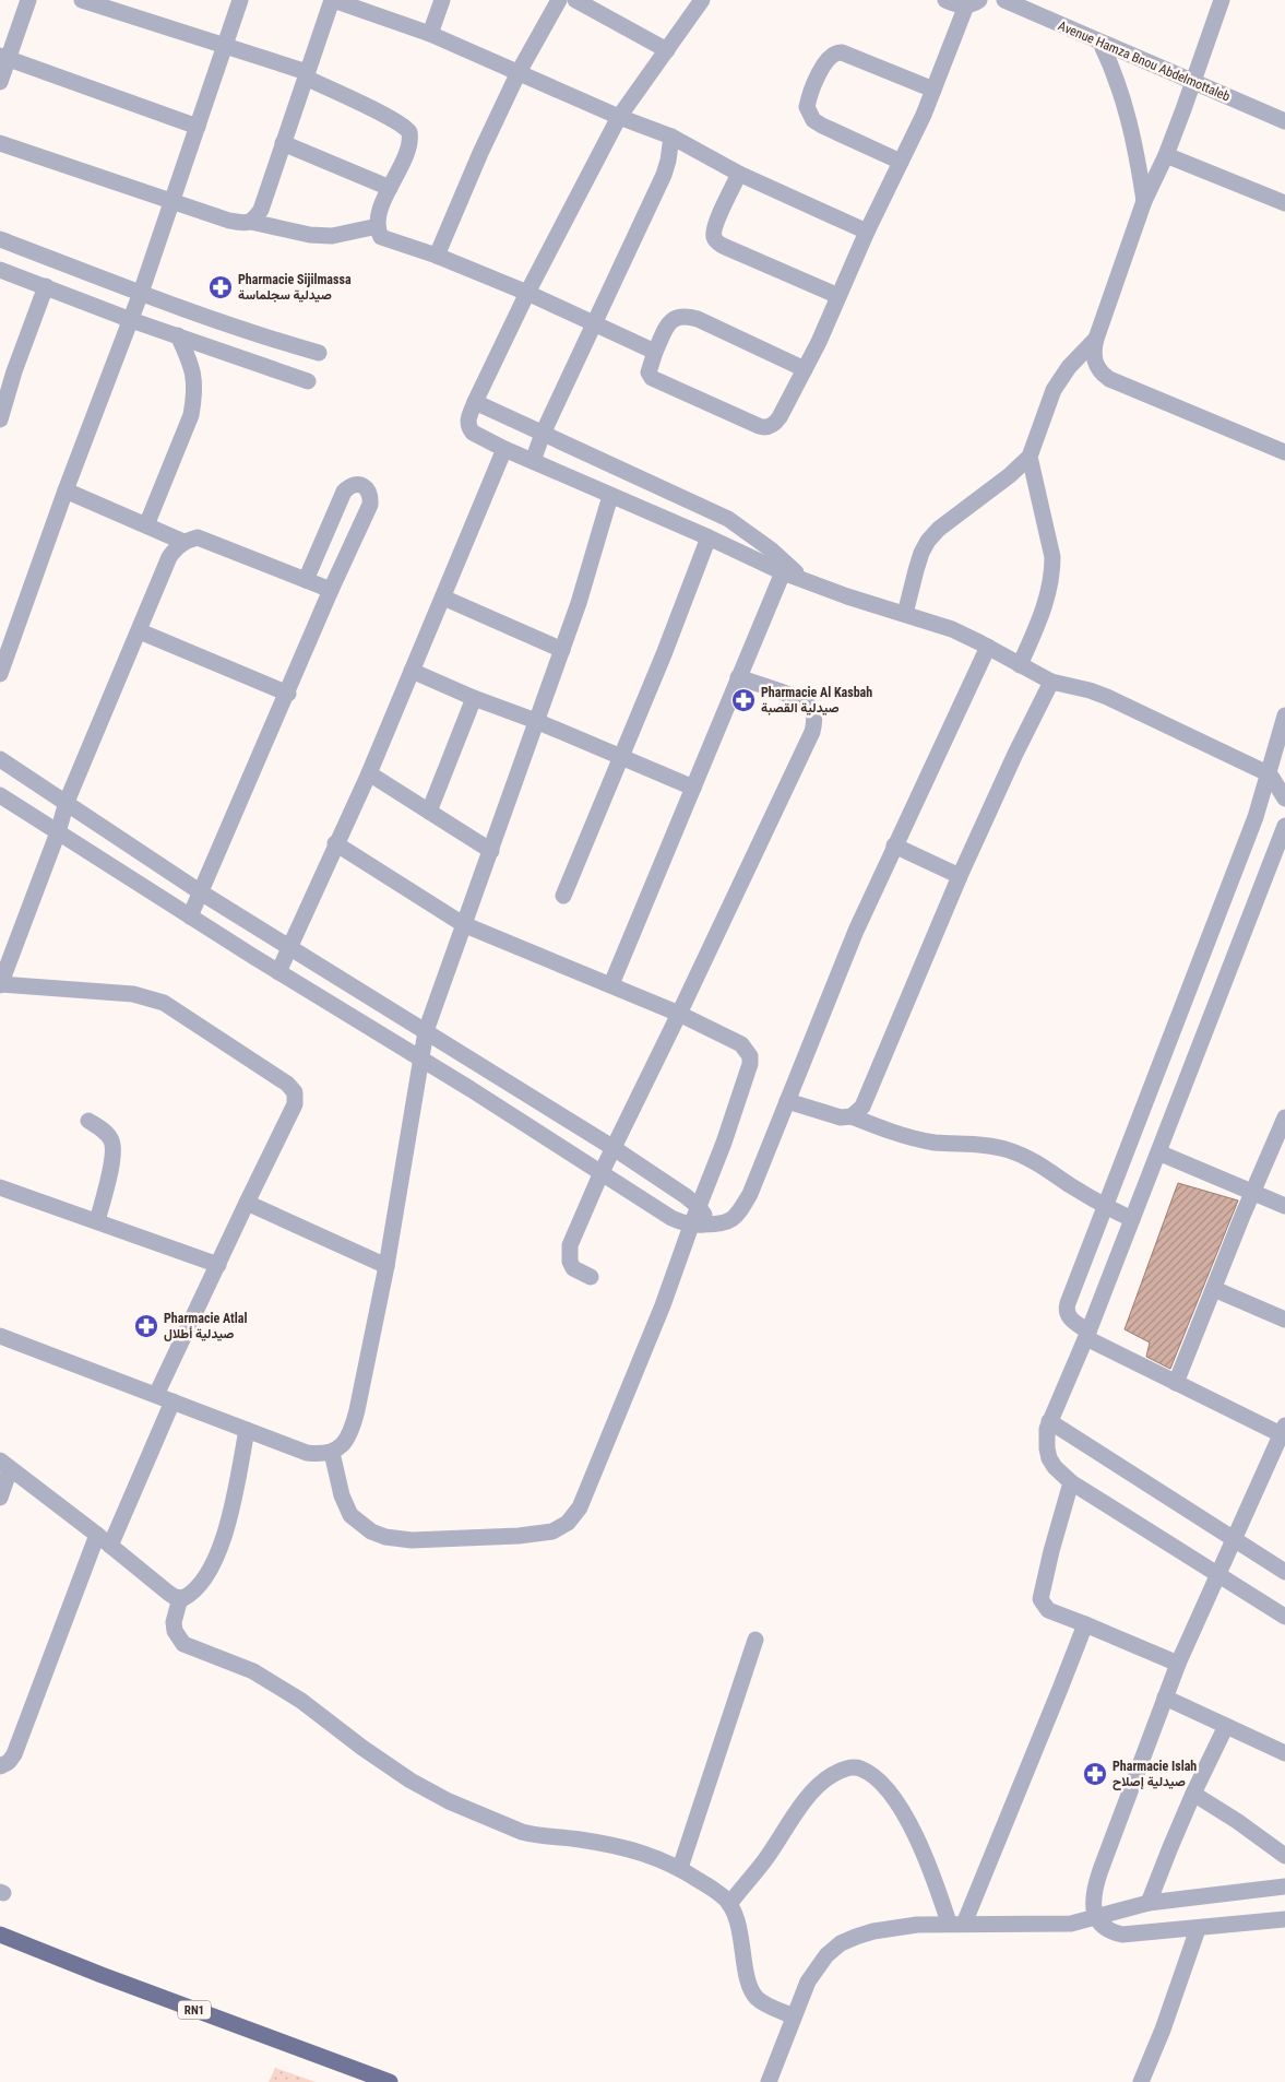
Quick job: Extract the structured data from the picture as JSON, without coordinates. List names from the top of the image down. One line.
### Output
{"streets":{"main road":["RN1"],"street":["Avenue Hamza Bnou Abdelmottaleb"]},"places":{"pharmacy":["Pharmacie Sijilmassa صيدلية سجلماسة","Pharmacie Al Kasbah صيدلية القصبة","Pharmacie Atlal صيدلية أطلال","Pharmacie Islah صيدلية إصلاح"]}}
